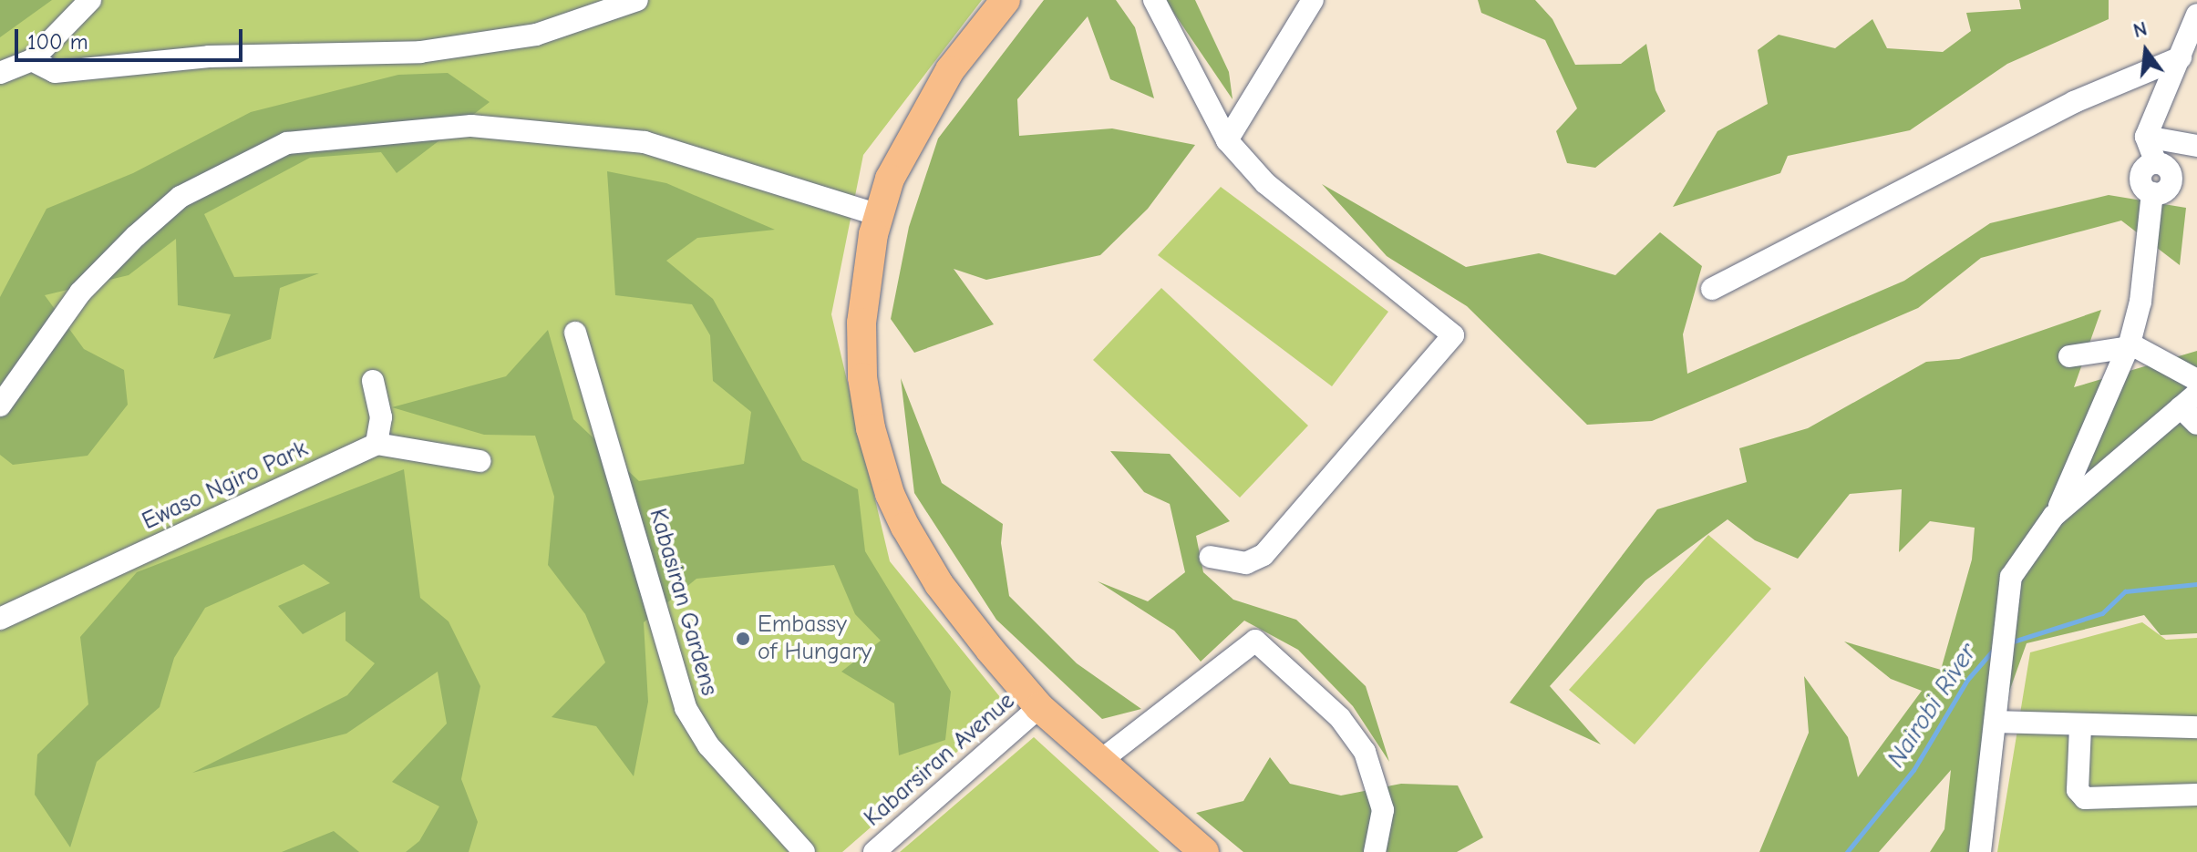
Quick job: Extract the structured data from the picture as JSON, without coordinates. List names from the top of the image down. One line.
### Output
{"streets":{"street":["Ewaso Ngiro Park","Kabasiran Gardens","Kabarsiran Avenue"]},"water":["Nairobi River"],"places":["Embassy of Hungary"],"scale_bar":"100 m","north":"top"}
